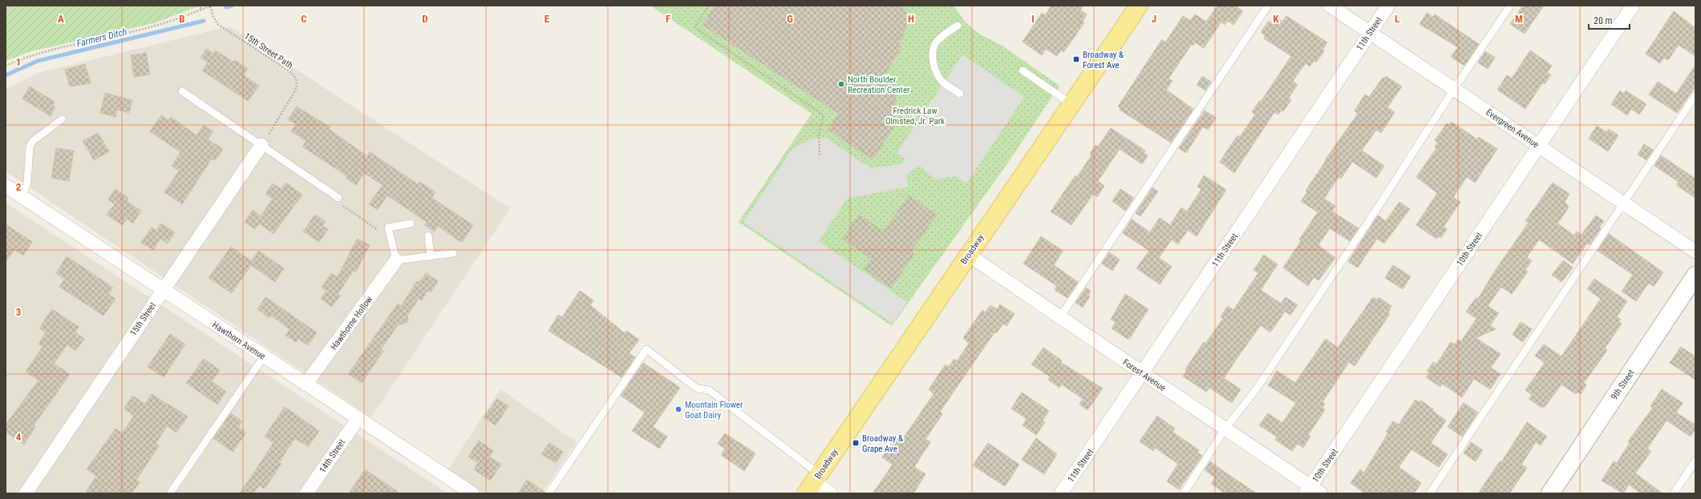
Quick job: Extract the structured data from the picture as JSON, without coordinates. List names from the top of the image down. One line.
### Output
{"streets":{"main road":["Broadway"],"street":["11th Street","Evergreen Avenue","10th Street","15th Street","Hawthorne Hollow","Hawthorn Avenue","Forest Avenue","9th Street","14th Street"],"path":["15th Street Path"]},"crossings":[["11th Street","Evergreen Avenue"],["11th Street","Forest Avenue"],["15th Street Path","15th Street"],["Evergreen Avenue","10th Street"],["Broadway","Forest Avenue"],["10th Street","Forest Avenue"],["15th Street","Hawthorn Avenue"],["Hawthorne Hollow","Hawthorn Avenue"],["Hawthorn Avenue","14th Street"]],"water":["Farmers Ditch"],"parks":["Fredrick Law Olmsted, Jr. Park"],"places":{"transit":["Broadway & Forest Ave","Broadway & Grape Ave"],"other":["North Boulder Recreation Center","Mountain Flower Goat Dairy"]},"scale_bar":"20 m","grid":{"columns":["A","B","C","D","E","F","G","H","I","J","K","L","M"],"rows":["1","2","3","4"]}}
